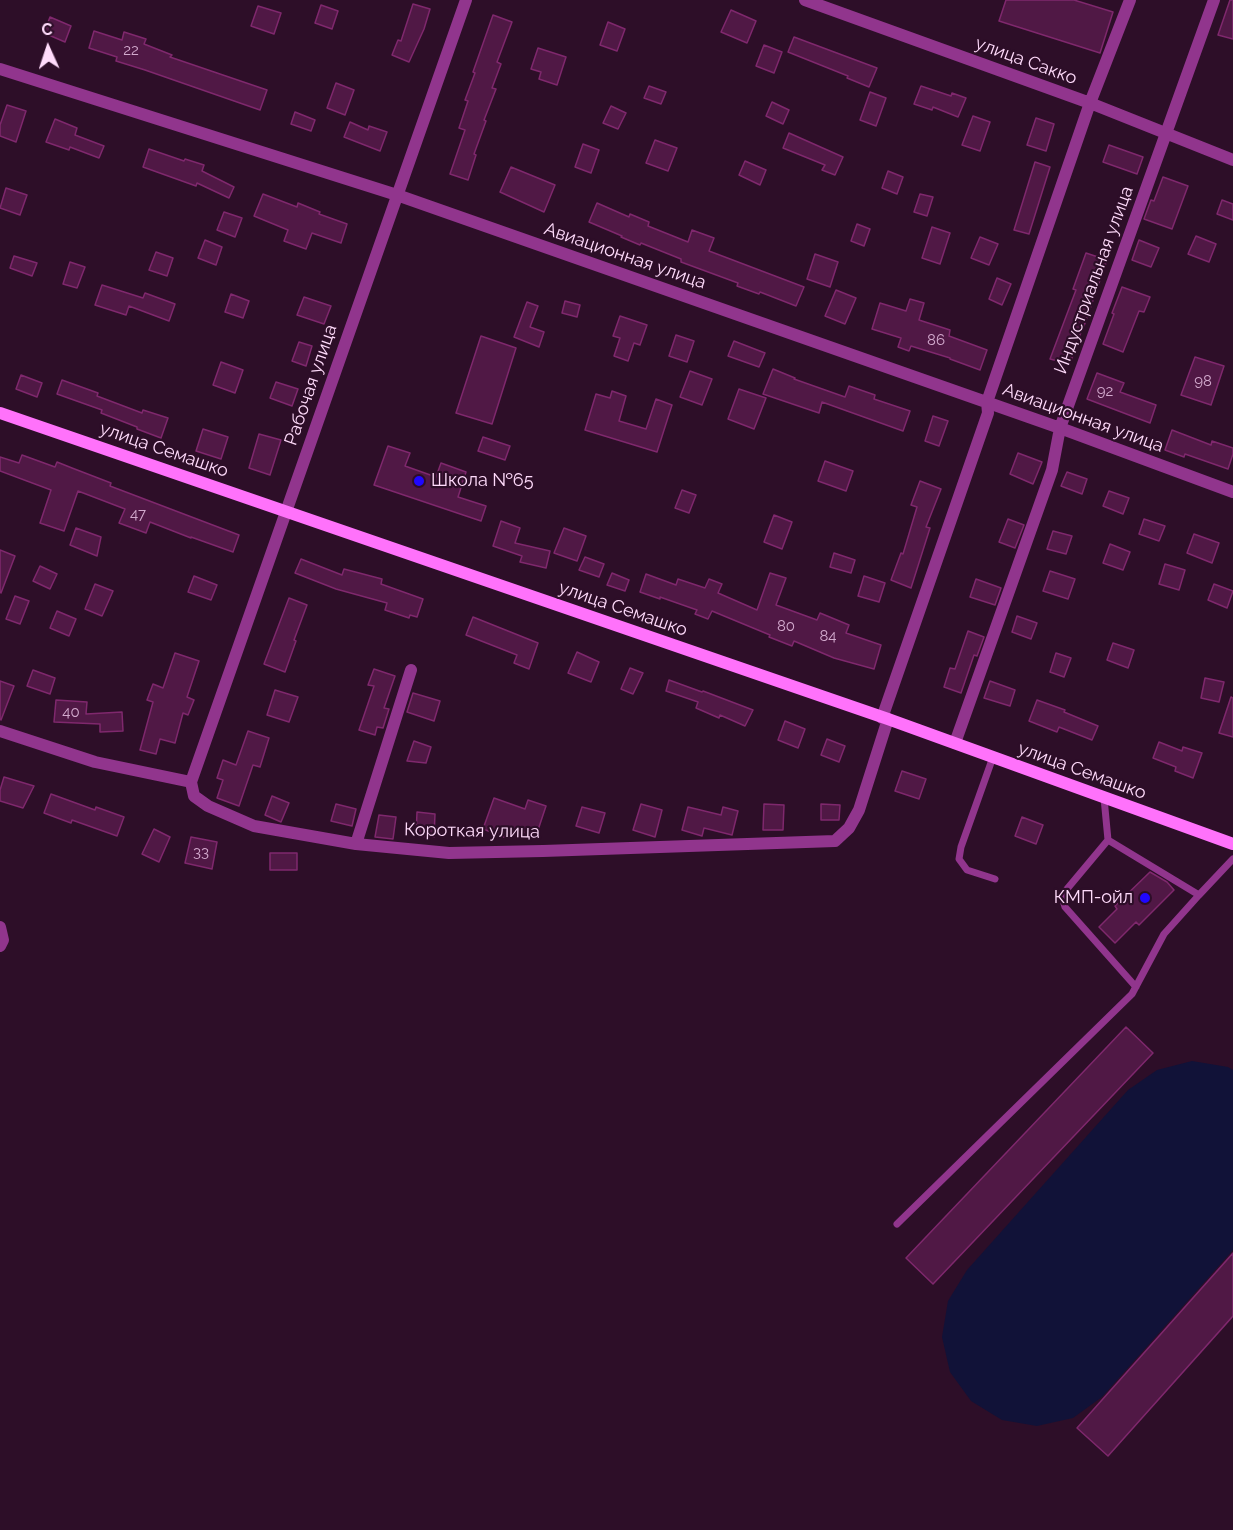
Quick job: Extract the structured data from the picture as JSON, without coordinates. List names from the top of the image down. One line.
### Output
{"streets":{"main road":["улица Семашко"],"street":["улица Сакко","Авиационная улица","Индустриальная улица","Рабочая улица","Короткая улица"]},"crossings":[["улица Сакко","Индустриальная улица"],["Авиационная улица","Индустриальная улица"],["Авиационная улица","Рабочая улица"],["Индустриальная улица","улица Семашко"],["Рабочая улица","улица Семашко"],["Рабочая улица","Короткая улица"],["улица Семашко","Короткая улица"]],"places":["Школа №65","КМП-ойл"],"house_numbers":["22","86","98","92","47","80","84","40","33"],"north":"top"}
